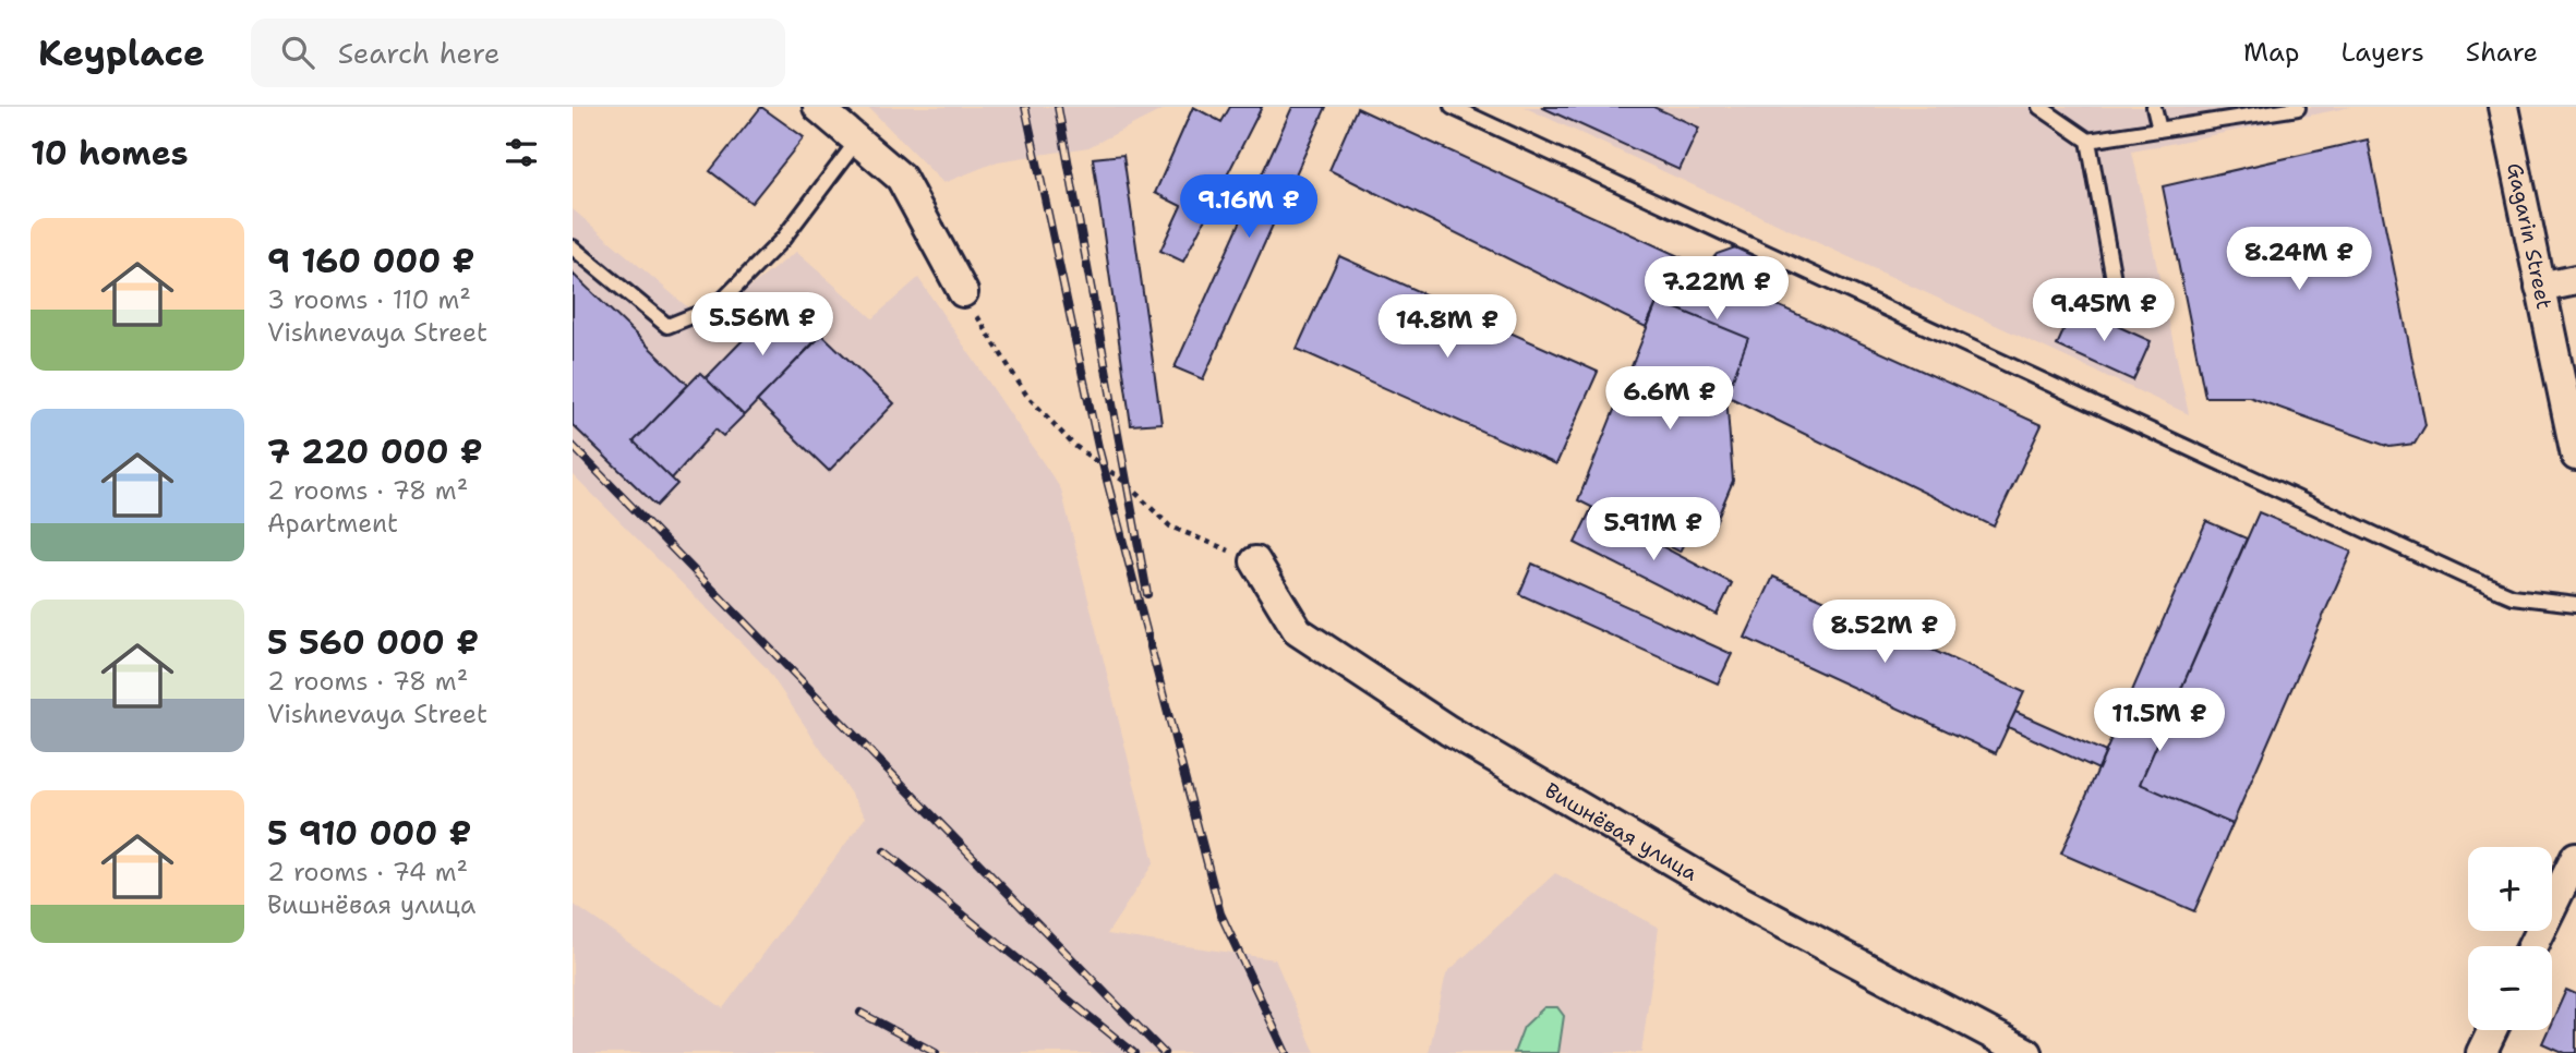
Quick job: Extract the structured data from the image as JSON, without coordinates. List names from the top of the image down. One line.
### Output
{"streets":{"street":["Gagarin Street","Вишнёвая улица"]},"page":{"header":"Keyplace","search":"Search here","nav":["Map","Layers","Share"],"heading":"10 homes","price":["9.16M ₽","8.24M ₽","7.22M ₽","9.45M ₽","5.56M ₽","14.8M ₽","6.6M ₽","5.91M ₽","8.52M ₽","11.5M ₽"],"list":[{"name":"9 160 000 ₽","note":"3 rooms · 110 m² · Vishnevaya Street"},{"name":"7 220 000 ₽","note":"2 rooms · 78 m² · Apartment"},{"name":"5 560 000 ₽","note":"2 rooms · 78 m² · Vishnevaya Street"},{"name":"5 910 000 ₽","note":"2 rooms · 74 m² · Вишнёвая улица"}],"map_buttons":["+","−"]}}
